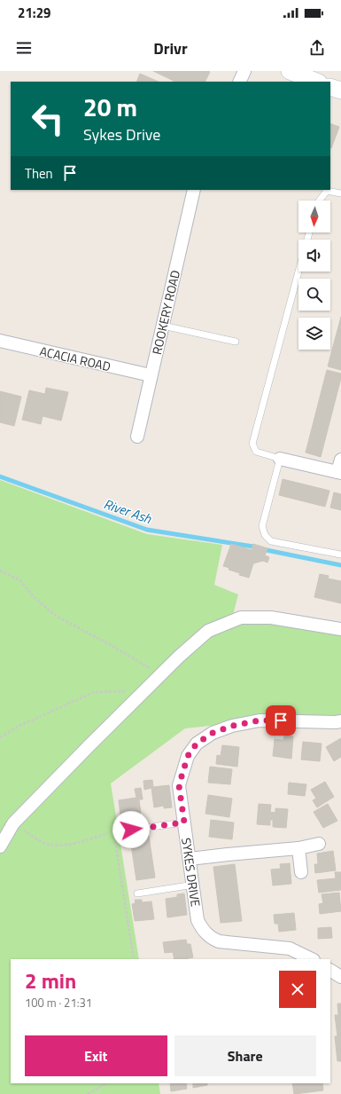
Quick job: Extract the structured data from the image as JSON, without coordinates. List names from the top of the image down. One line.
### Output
{"streets":{"street":["ROOKERY ROAD","ACACIA ROAD","SYKES DRIVE"]},"crossings":[["ROOKERY ROAD","ACACIA ROAD"]],"water":["River Ash"],"north":"bottom","page":{"status":"21:29","header":"Drivr","turn":["20 m","Sykes Drive"],"then":"Then","heading":["2 min","100 m · 21:31"],"buttons":["Exit","Share"]}}
